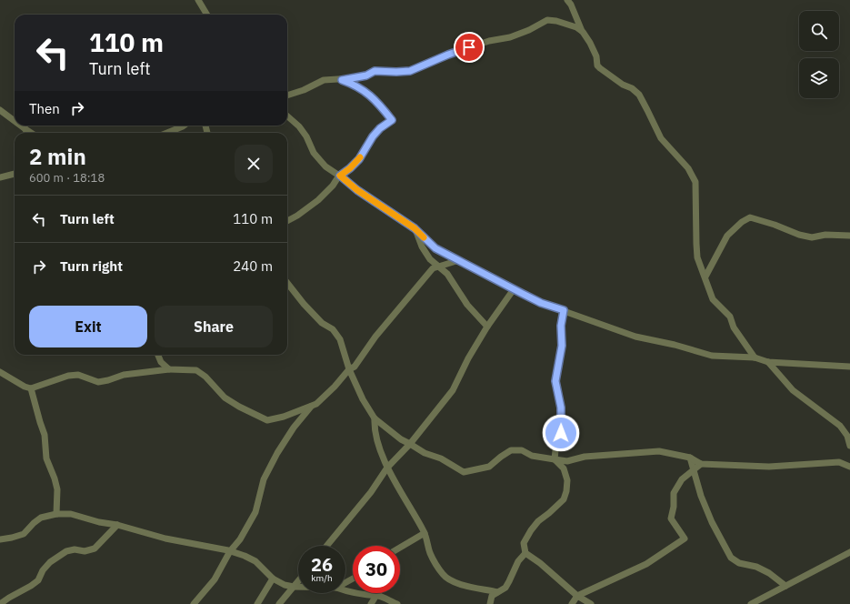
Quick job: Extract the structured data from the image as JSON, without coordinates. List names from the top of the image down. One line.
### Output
{"page":{"turn":["110 m","Turn left"],"then":"Then","heading":["2 min","600 m · 18:18"],"list":[{"name":"Turn left","value":"110 m"},{"name":"Turn right","value":"240 m"}],"buttons":["Exit","Share"],"speed":"26 km/h","limit":"30"}}
